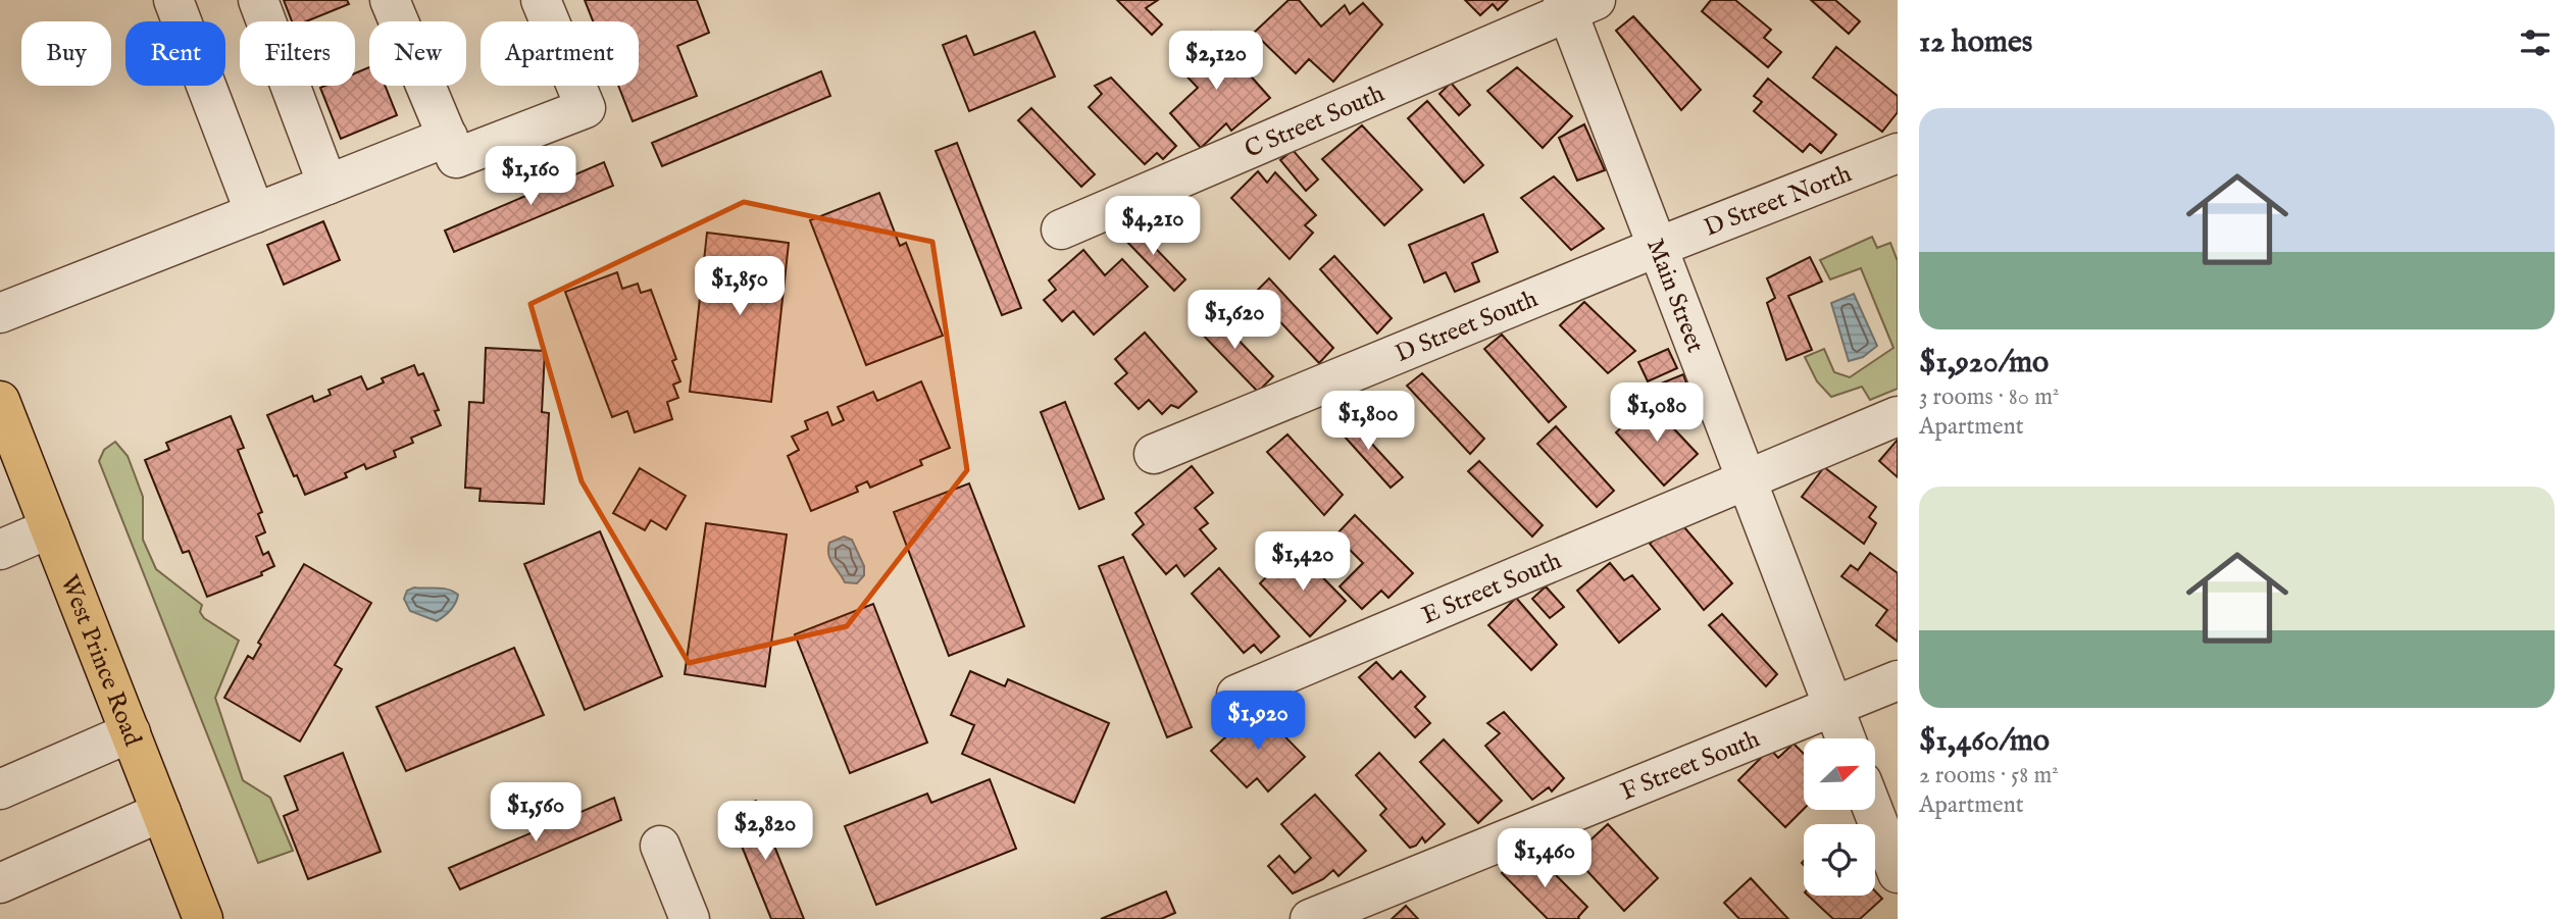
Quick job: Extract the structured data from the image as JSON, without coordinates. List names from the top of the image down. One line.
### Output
{"streets":{"main road":["West Prince Road"],"street":["C Street South","D Street North","Main Street","D Street South","E Street South","F Street South"]},"crossings":[["C Street South","Main Street"],["D Street North","Main Street"],["D Street North","D Street South"],["Main Street","D Street South"],["Main Street","E Street South"],["Main Street","F Street South"]],"north":"top right","page":{"heading":"12 homes","chip":["Buy","Rent","Filters","New","Apartment"],"price":["$2,120","$1,160","$4,210","$1,850","$1,620","$1,080","$1,800","$1,420","$1,920","$1,560","$2,820","$1,460"],"list":[{"name":"$1,920/mo","note":"3 rooms · 80 m² · Apartment"},{"name":"$1,460/mo","note":"2 rooms · 58 m² · Apartment"}]}}
